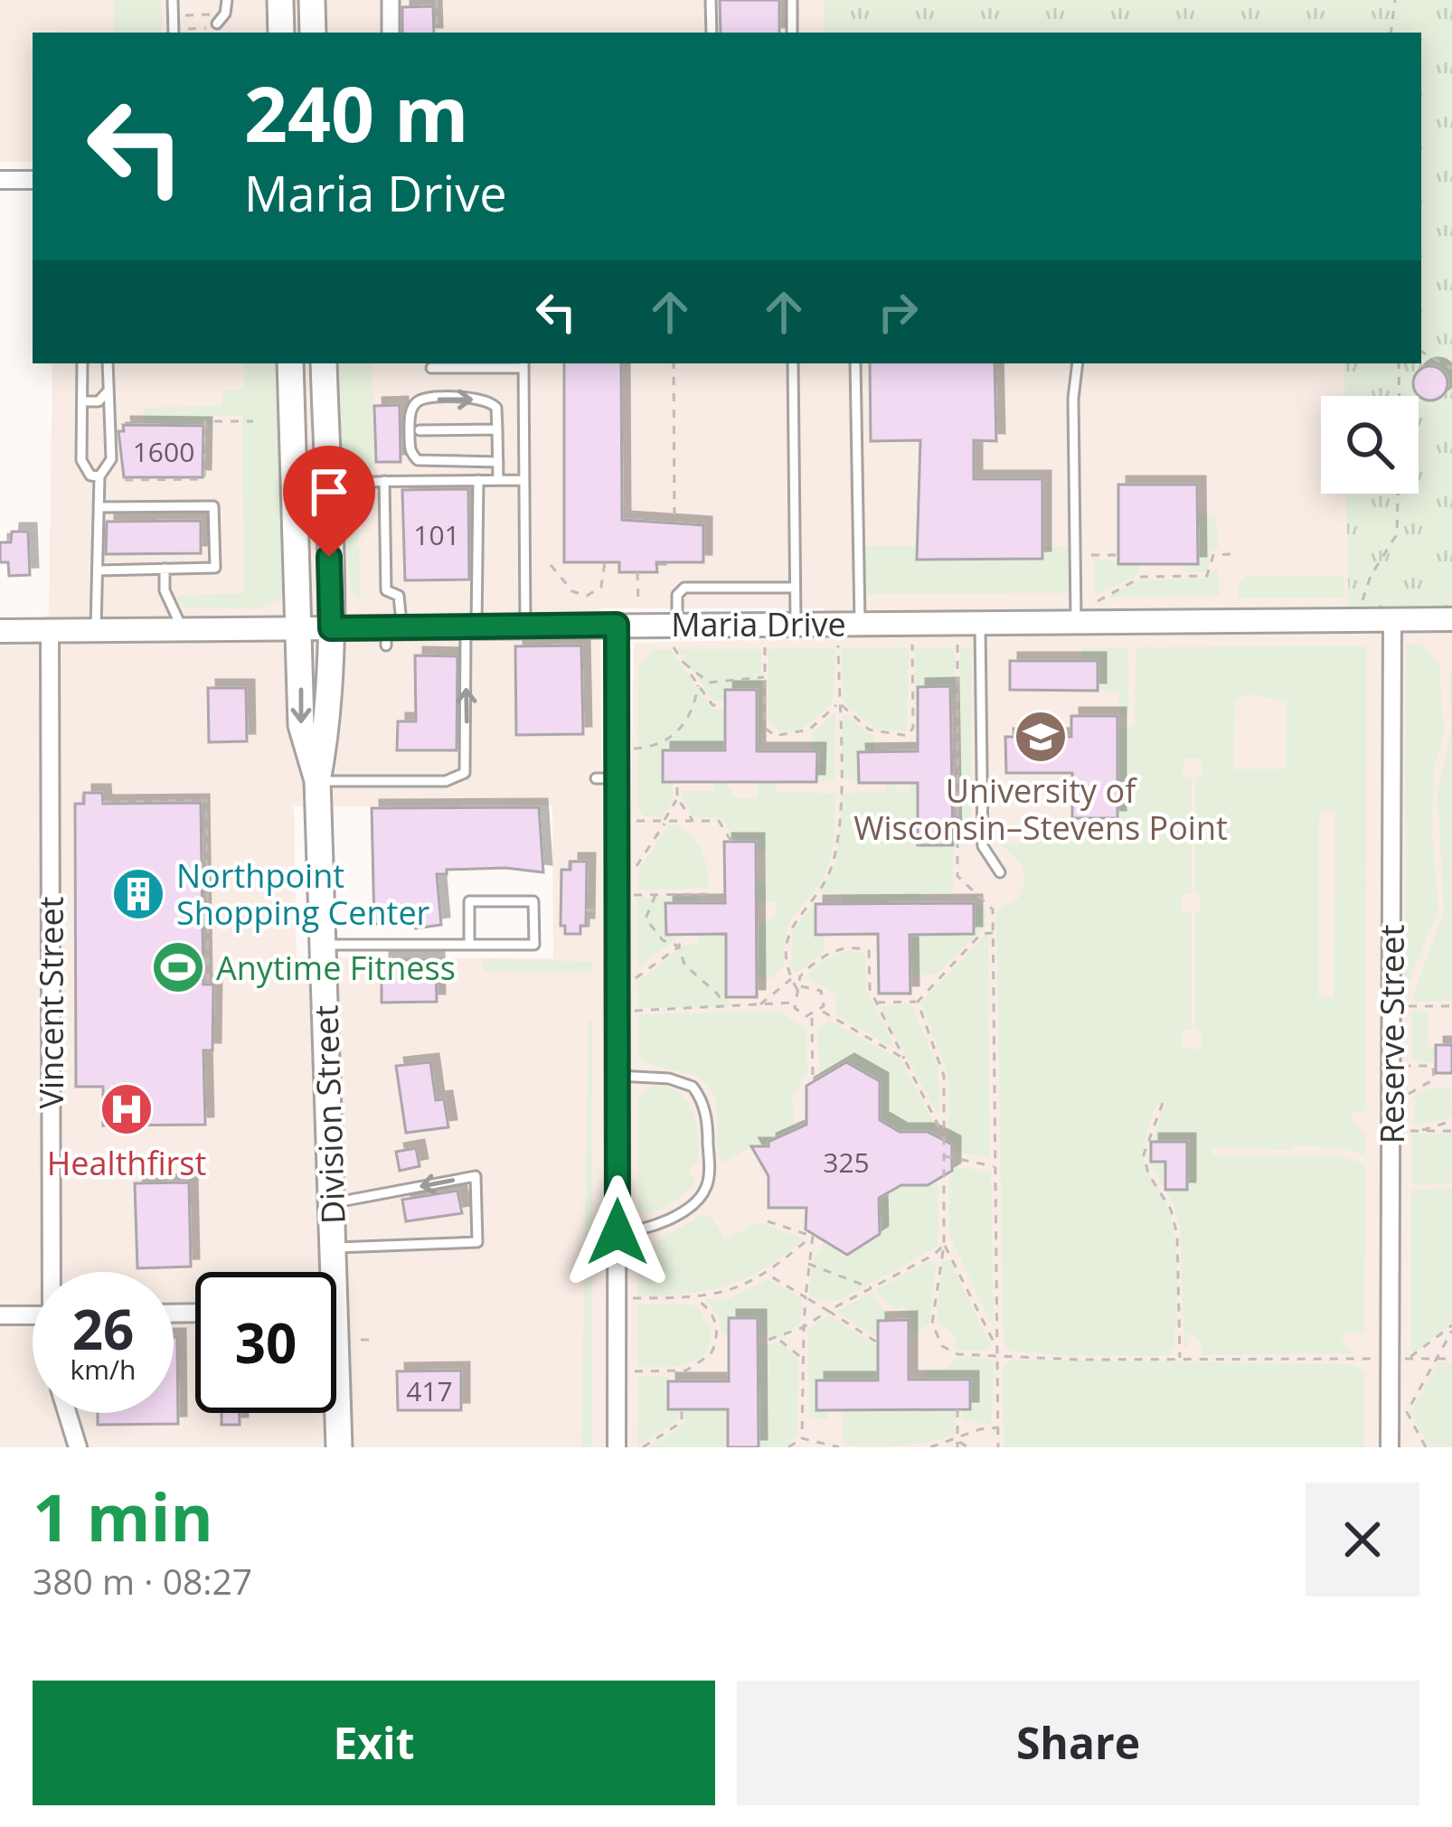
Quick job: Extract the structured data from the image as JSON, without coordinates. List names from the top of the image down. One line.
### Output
{"streets":{"main road":["Division Street"],"street":["Maria Drive","Vincent Street","Reserve Street"]},"crossings":[["Maria Drive","Vincent Street"],["Maria Drive","Reserve Street"],["Maria Drive","Division Street"]],"places":{"school or university":["University of Wisconsin–Stevens Point"],"building":["Northpoint Shopping Center"],"sports":["Anytime Fitness"],"hospital":["Healthfirst"]},"house_numbers":["1600","101","325","417"],"page":{"turn":["240 m","Maria Drive"],"speed":"26 km/h","limit":"30","heading":["1 min","380 m · 08:27"],"buttons":["Exit","Share"]}}
